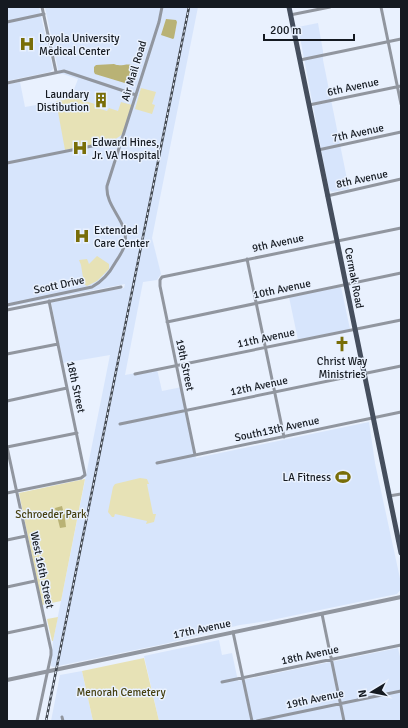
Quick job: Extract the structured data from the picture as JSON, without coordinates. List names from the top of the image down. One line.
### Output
{"streets":{"main road":["Cermak Road"],"street":["Air Mail Road","6th Avenue","7th Avenue","8th Avenue","9th Avenue","Scott Drive","10th Avenue","11th Avenue","19th Street","12th Avenue","18th Street","South13th Avenue","West 16th Street","17th Avenue","18th Avenue","19th Avenue"]},"crossings":[["Air Mail Road","Scott Drive"],["6th Avenue","Cermak Road"],["7th Avenue","Cermak Road"],["8th Avenue","Cermak Road"],["9th Avenue","Cermak Road"],["9th Avenue","19th Street"],["Cermak Road","10th Avenue"],["Cermak Road","11th Avenue"],["Cermak Road","12th Avenue"],["Cermak Road","South13th Avenue"],["10th Avenue","19th Street"],["11th Avenue","19th Street"],["19th Street","12th Avenue"],["19th Street","South13th Avenue"],["18th Street","West 16th Street"],["West 16th Street","17th Avenue"]],"parks":["Schroeder Park","Menorah Cemetery"],"places":{"hospital":["Loyola University Medical Center","Edward Hines, Jr. VA Hospital","Extended Care Center"],"building":["Laundary Distibution"],"church":["Christ Way Ministries"],"sports":["LA Fitness"]},"scale_bar":"200 m","north":"left"}
